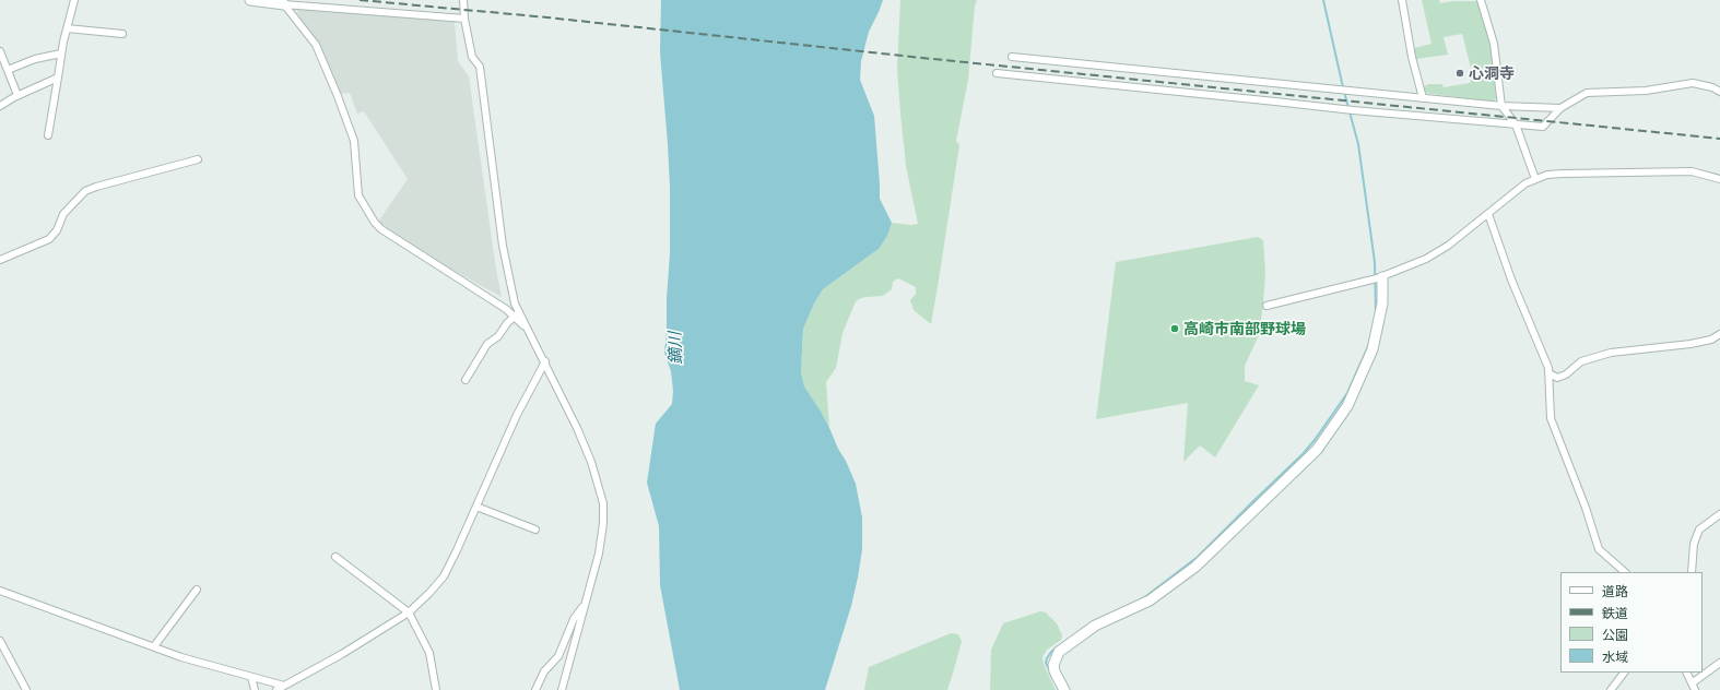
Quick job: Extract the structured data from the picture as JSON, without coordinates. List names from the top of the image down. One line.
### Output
{"water":["鏑川"],"places":["心洞寺","高崎市南部野球場"],"legend":["道路","鉄道","公園","水域"]}
